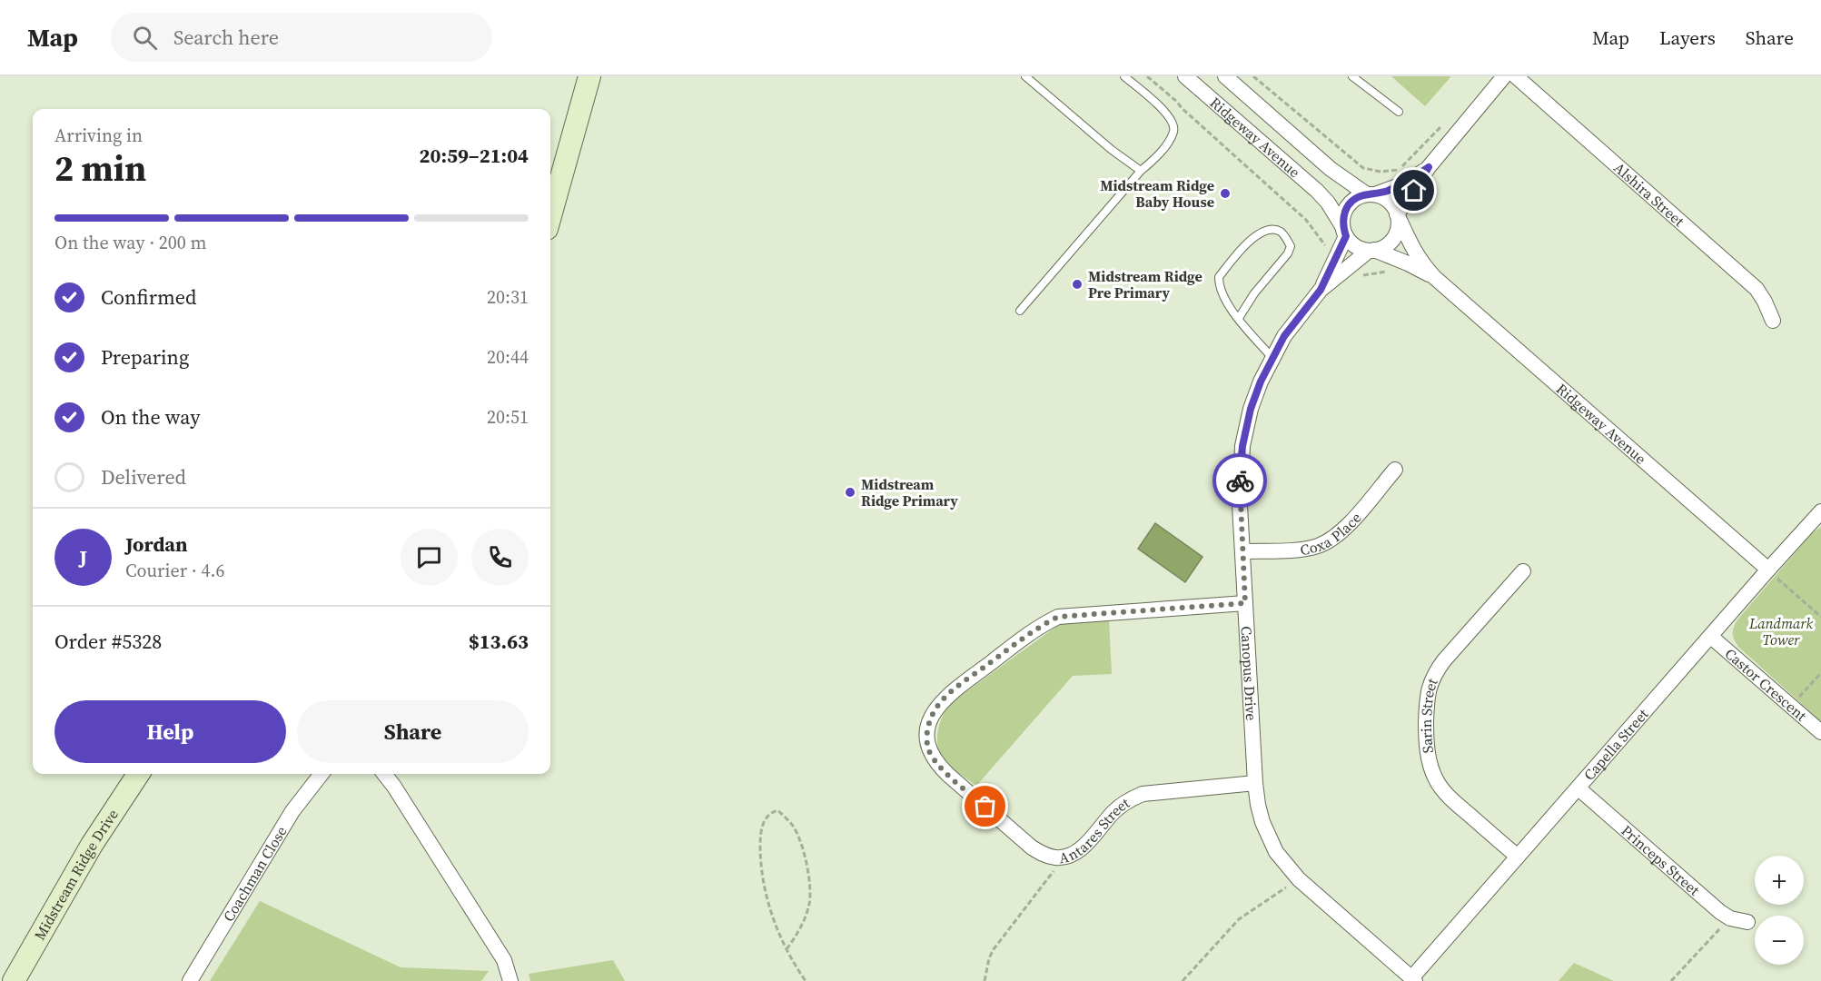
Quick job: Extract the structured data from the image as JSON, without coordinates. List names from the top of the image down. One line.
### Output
{"streets":{"street":["Ridgeway Avenue","Alshira Street","Coxa Place","Canopus Drive","Castor Crescent","Sarin Street","Capella Street","Antares Street","Princeps Street","Coachman Close","Midstream Ridge Drive"]},"crossings":[["Ridgeway Avenue","Canopus Drive"],["Ridgeway Avenue","Capella Street"],["Coxa Place","Canopus Drive"],["Canopus Drive","Capella Street"],["Canopus Drive","Antares Street"],["Castor Crescent","Capella Street"],["Sarin Street","Capella Street"],["Capella Street","Princeps Street"]],"parks":["Landmark Tower"],"places":["Midstream Ridge Baby House","Midstream Ridge Pre Primary","Midstream Ridge Primary"],"page":{"header":"Map","search":"Search here","nav":["Map","Layers","Share"],"heading":["2 min","Arriving in","20:59–21:04"],"panel":["Jordan","Courier · 4.6","Order #5328","$13.63"],"bar":"On the way · 200 m","list":[["Confirmed","20:31"],["Preparing","20:44"],["On the way","20:51"],"Delivered"],"round":"J","buttons":["Help","Share"],"map_buttons":["+","−"]}}
